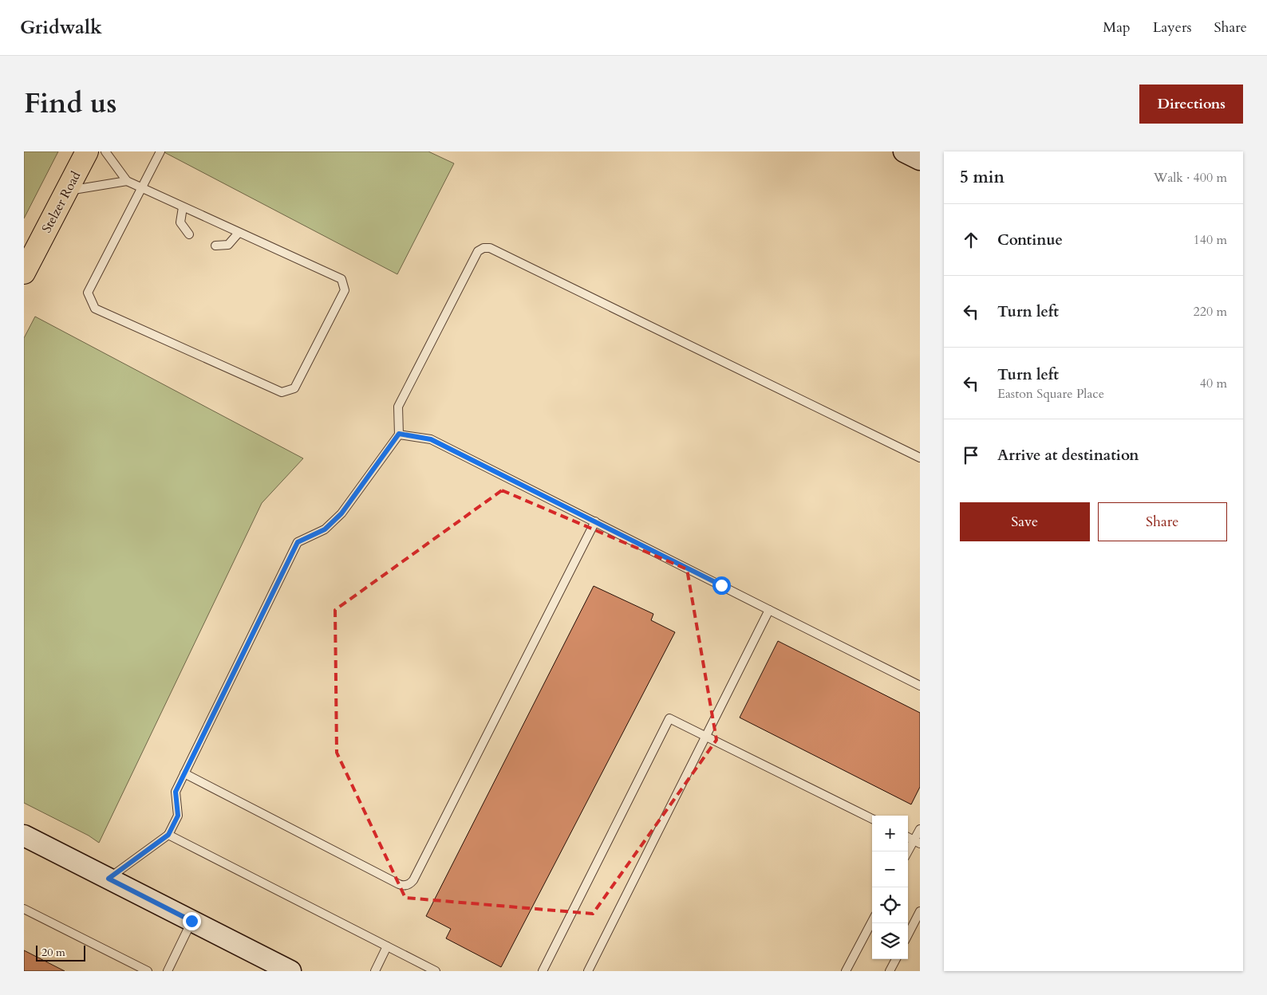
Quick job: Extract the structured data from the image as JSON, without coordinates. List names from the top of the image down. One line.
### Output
{"streets":{"main road":["Stelzer Road"]},"scale_bar":"20 m","page":{"header":"Gridwalk","nav":["Map","Layers","Share"],"title":"Find us","buttons":["Directions",["Save","Share"]],"heading":["5 min","Walk · 400 m"],"list":[["Continue","140 m"],["Turn left","220 m"],["Turn left","Easton Square Place","40 m"],"Arrive at destination"],"map_buttons":["+","−"],"scale":"20 m"}}
